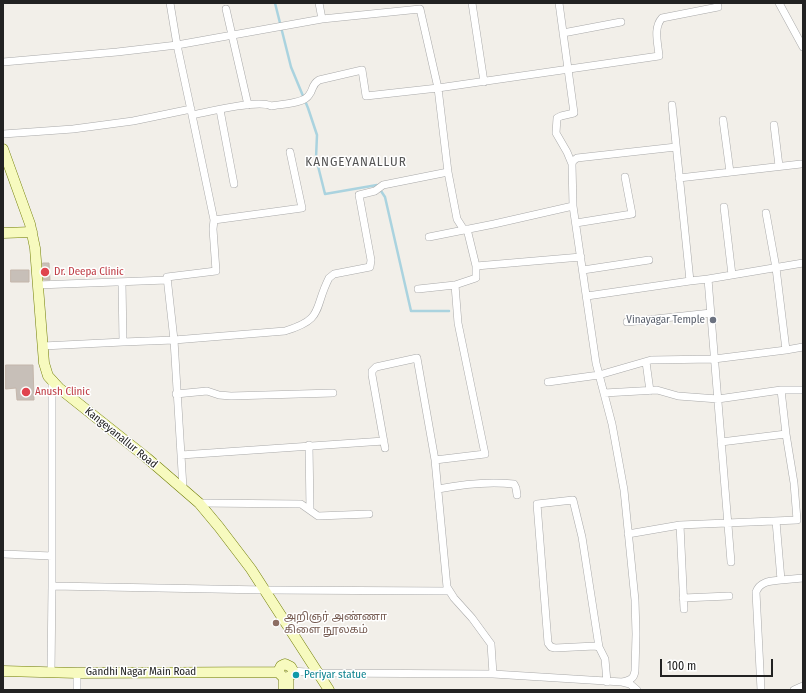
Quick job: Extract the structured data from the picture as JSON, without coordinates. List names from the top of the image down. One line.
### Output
{"streets":{"street":["Kangeyanallur Road","Gandhi Nagar Main Road"]},"districts":["KANGEYANALLUR"],"places":["Dr. Deepa Clinic","Vinayagar Temple","Anush Clinic","அறிஞர் அண்ணா கிளை நூலகம்","Periyar statue"],"scale_bar":"100 m"}
